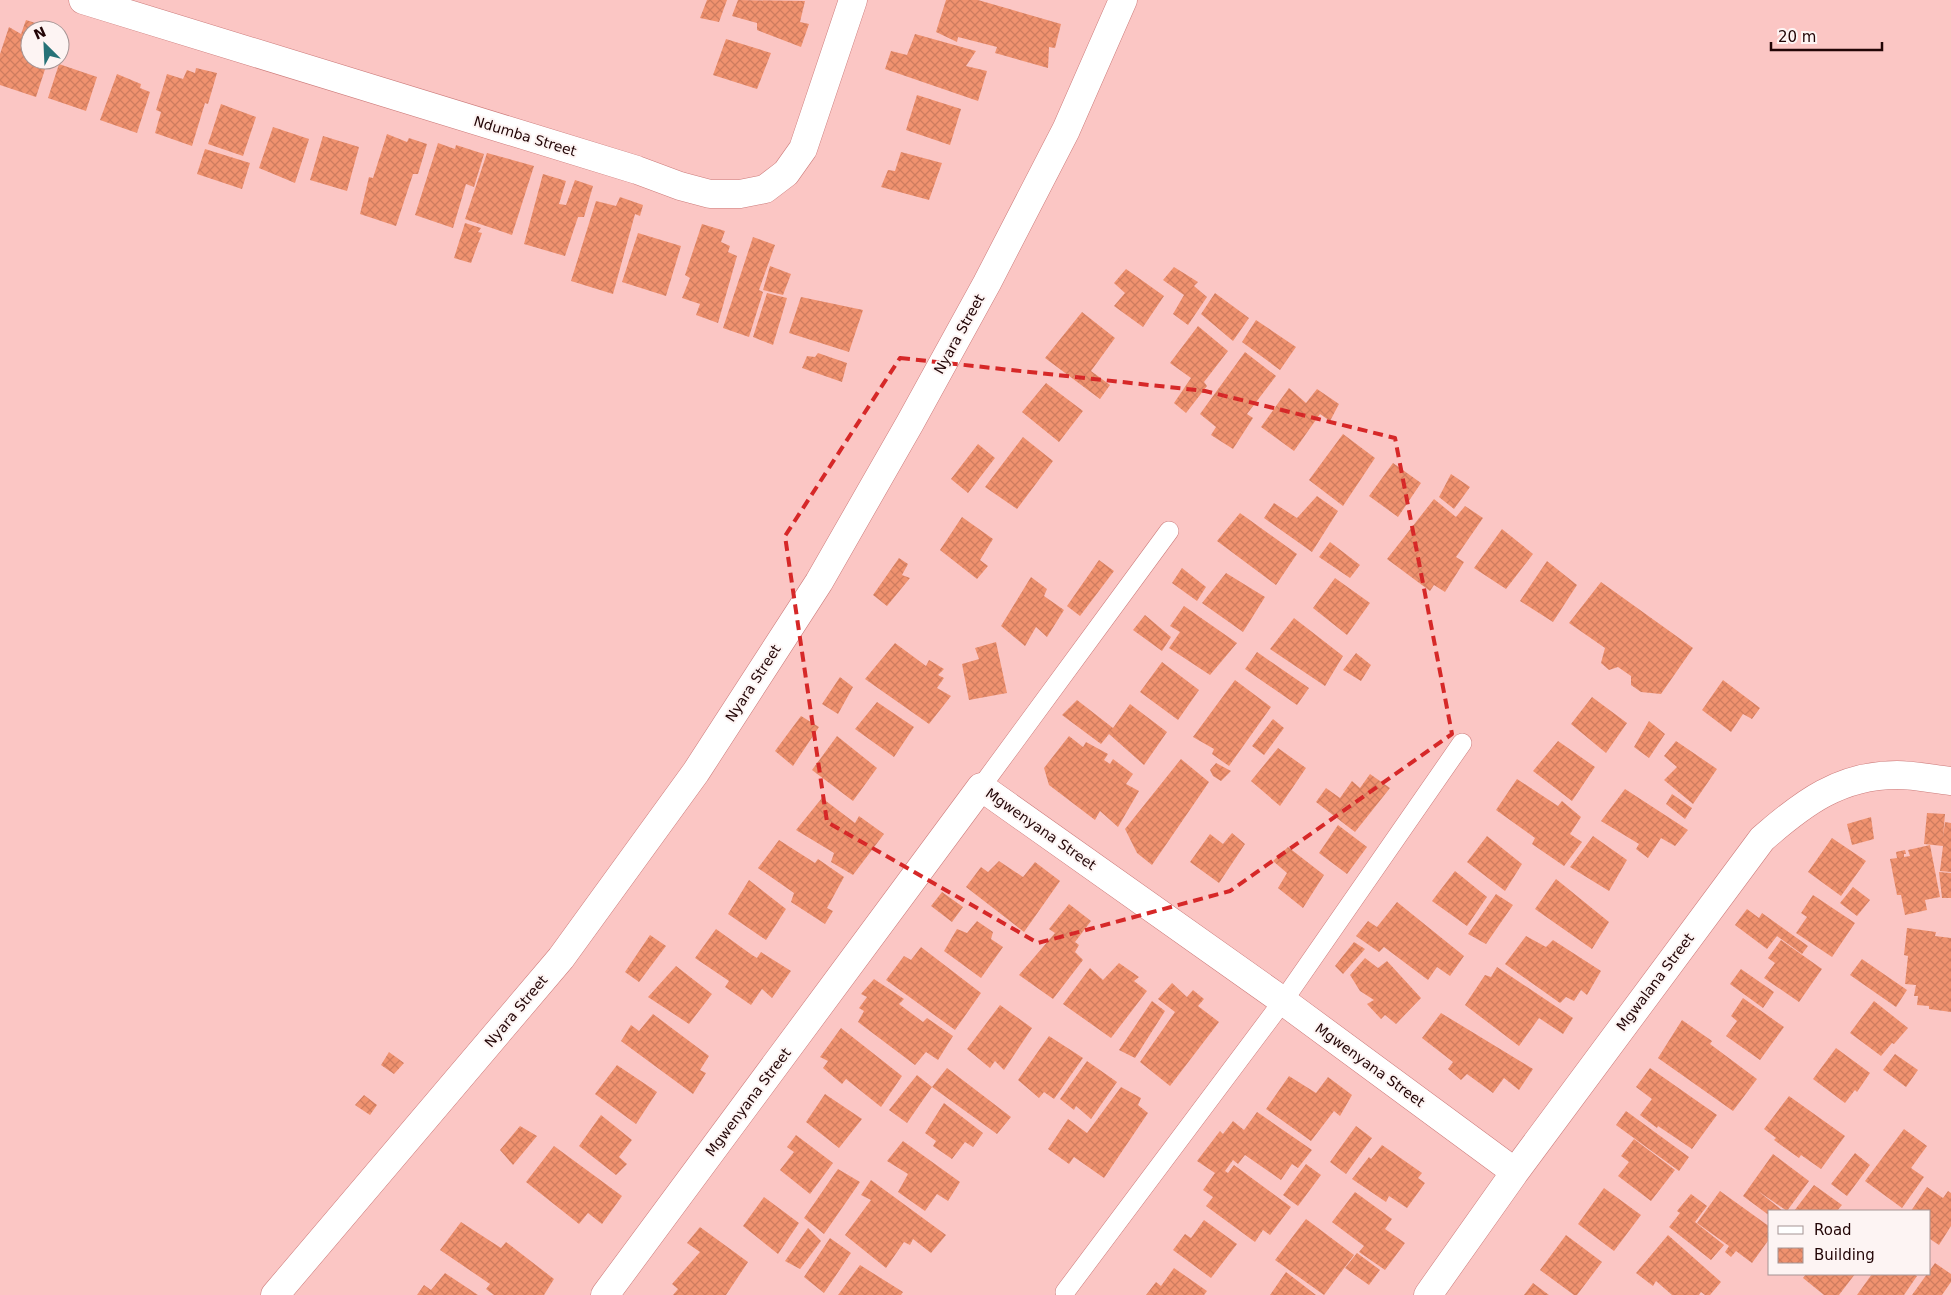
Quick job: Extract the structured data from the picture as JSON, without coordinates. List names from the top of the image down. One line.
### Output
{"streets":{"street":["Ndumba Street","Nyara Street","Mgwenyana Street","Mgwalana Street"]},"crossings":[["Mgwenyana Street","Mgwalana Street"]],"legend":["Road","Building"],"scale_bar":"20 m","north":"top left"}
